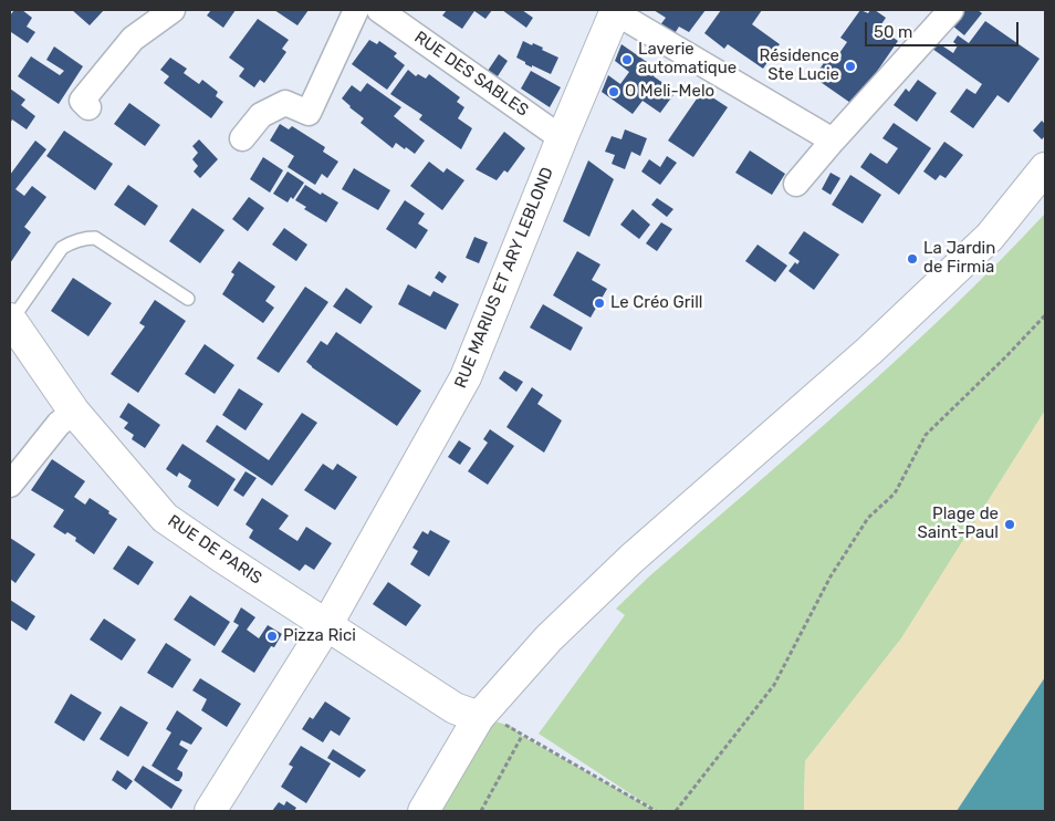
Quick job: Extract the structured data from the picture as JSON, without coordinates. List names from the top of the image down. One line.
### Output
{"streets":{"street":["RUE DES SABLES","RUE MARIUS ET ARY LEBLOND","RUE DE PARIS"]},"crossings":[["RUE DES SABLES","RUE MARIUS ET ARY LEBLOND"],["RUE MARIUS ET ARY LEBLOND","RUE DE PARIS"]],"places":["Laverie automatique","Résidence Ste Lucie","O Meli-Melo","La Jardin de Firmia","Le Créo Grill","Plage de Saint-Paul","Pizza Rici"],"scale_bar":"50 m"}
